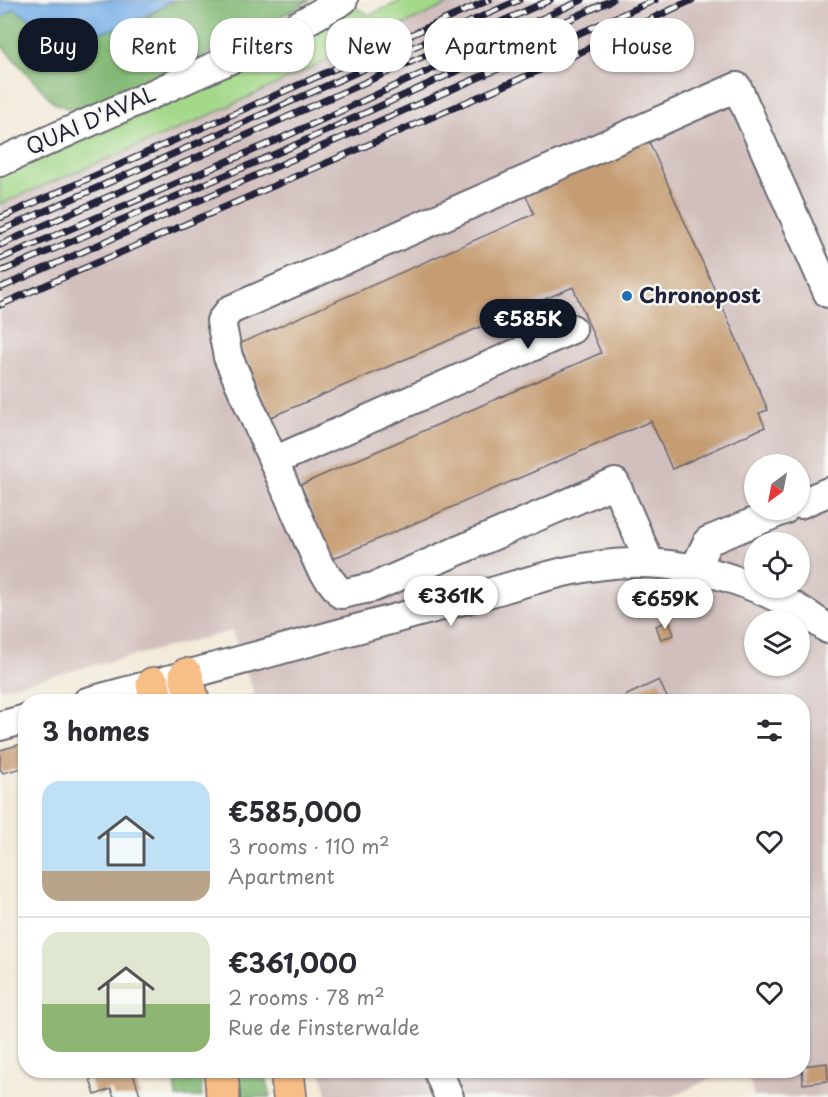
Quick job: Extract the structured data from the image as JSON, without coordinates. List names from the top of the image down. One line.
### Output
{"streets":{"street":["QUAI D'AVAL"]},"places":["Chronopost"],"north":"bottom left","page":{"chip":["Buy","Rent","Filters","New","Apartment","House"],"price":["€585K","€361K","€659K"],"heading":"3 homes","list":[{"name":"€585,000","note":"3 rooms · 110 m² · Apartment"},{"name":"€361,000","note":"2 rooms · 78 m² · Rue de Finsterwalde"}]}}
